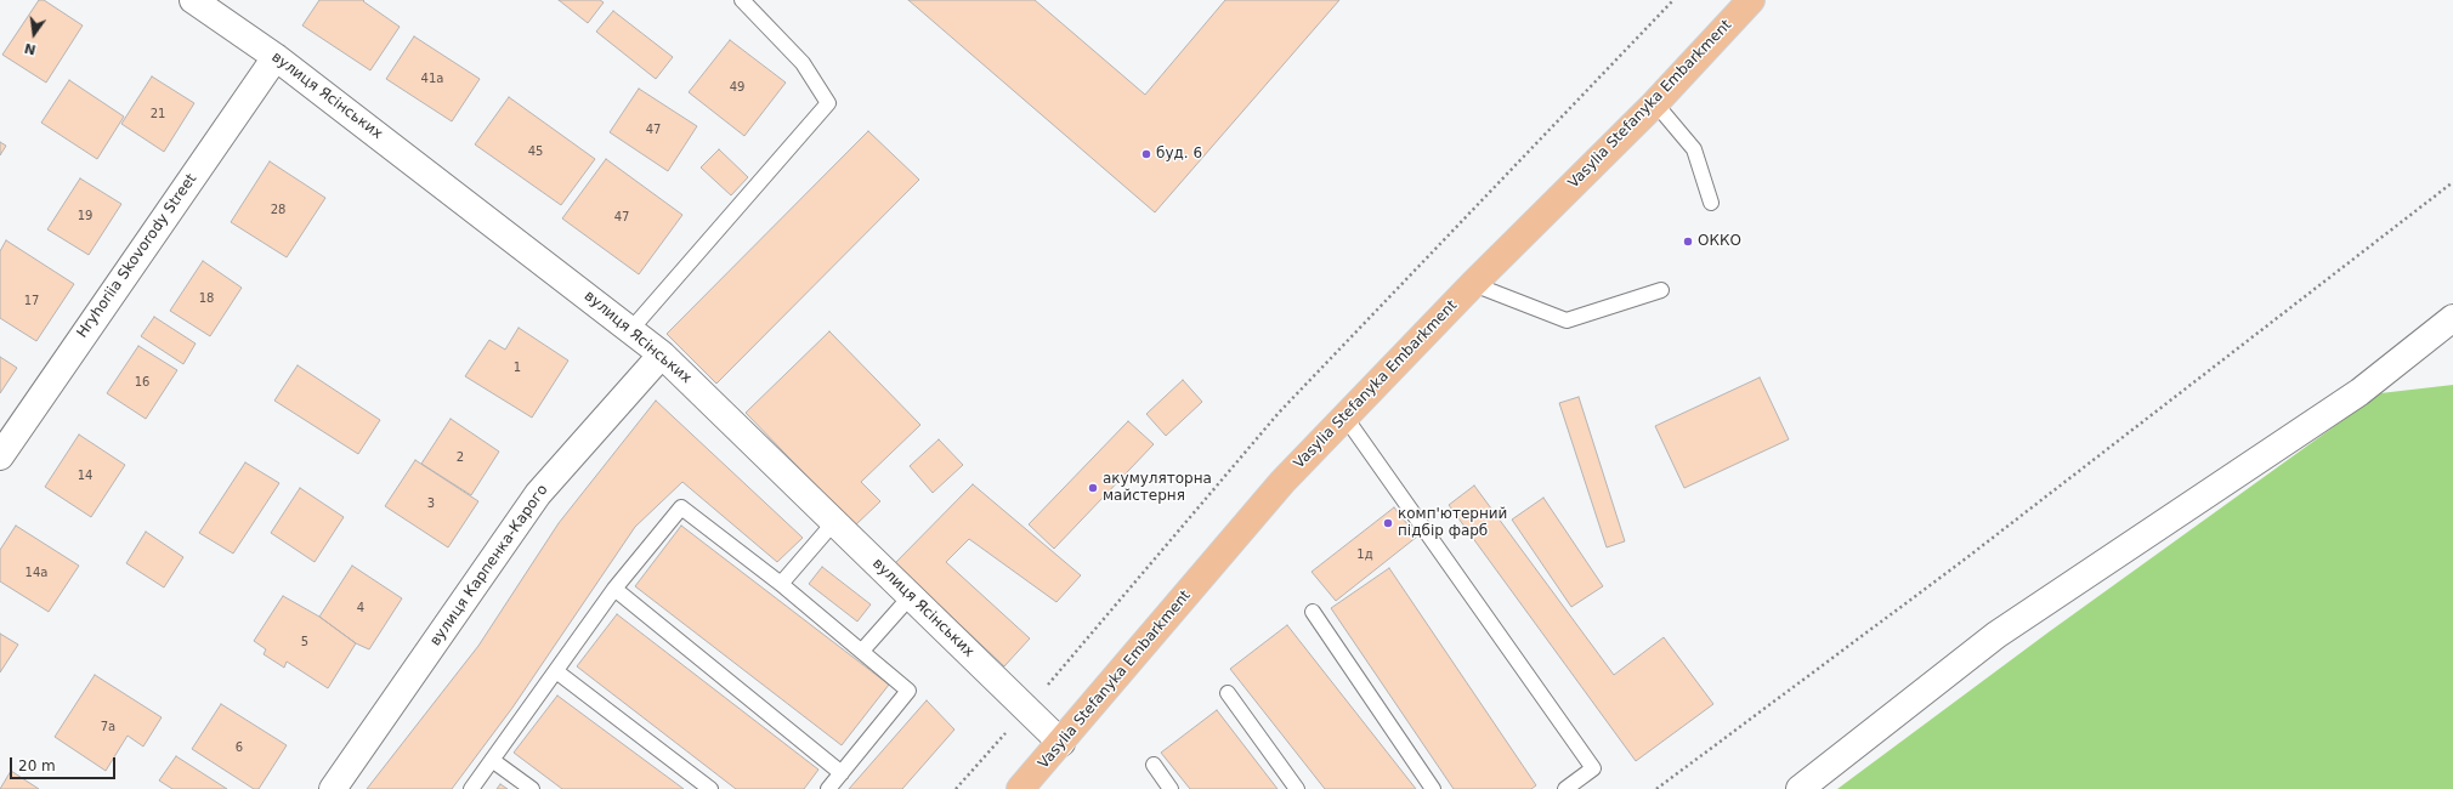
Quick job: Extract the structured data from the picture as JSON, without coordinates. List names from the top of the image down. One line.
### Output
{"streets":{"main road":["Vasylia Stefanyka Embarkment"],"street":["вулиця Ясінських","Hryhoriia Skovorody Street","вулиця Карпенка-Карого"]},"crossings":[["вулиця Ясінських","Vasylia Stefanyka Embarkment"],["вулиця Ясінських","Hryhoriia Skovorody Street"],["вулиця Ясінських","вулиця Карпенка-Карого"]],"places":["буд. 6","ОККО","акумуляторна майстерня","комп'ютерний підбір фарб"],"house_numbers":["41а","49","21","47","45","28","19","47","18","17","1","16","2","14","3","1д","14а","4","5","7а","6"],"scale_bar":"20 m","north":"bottom"}
